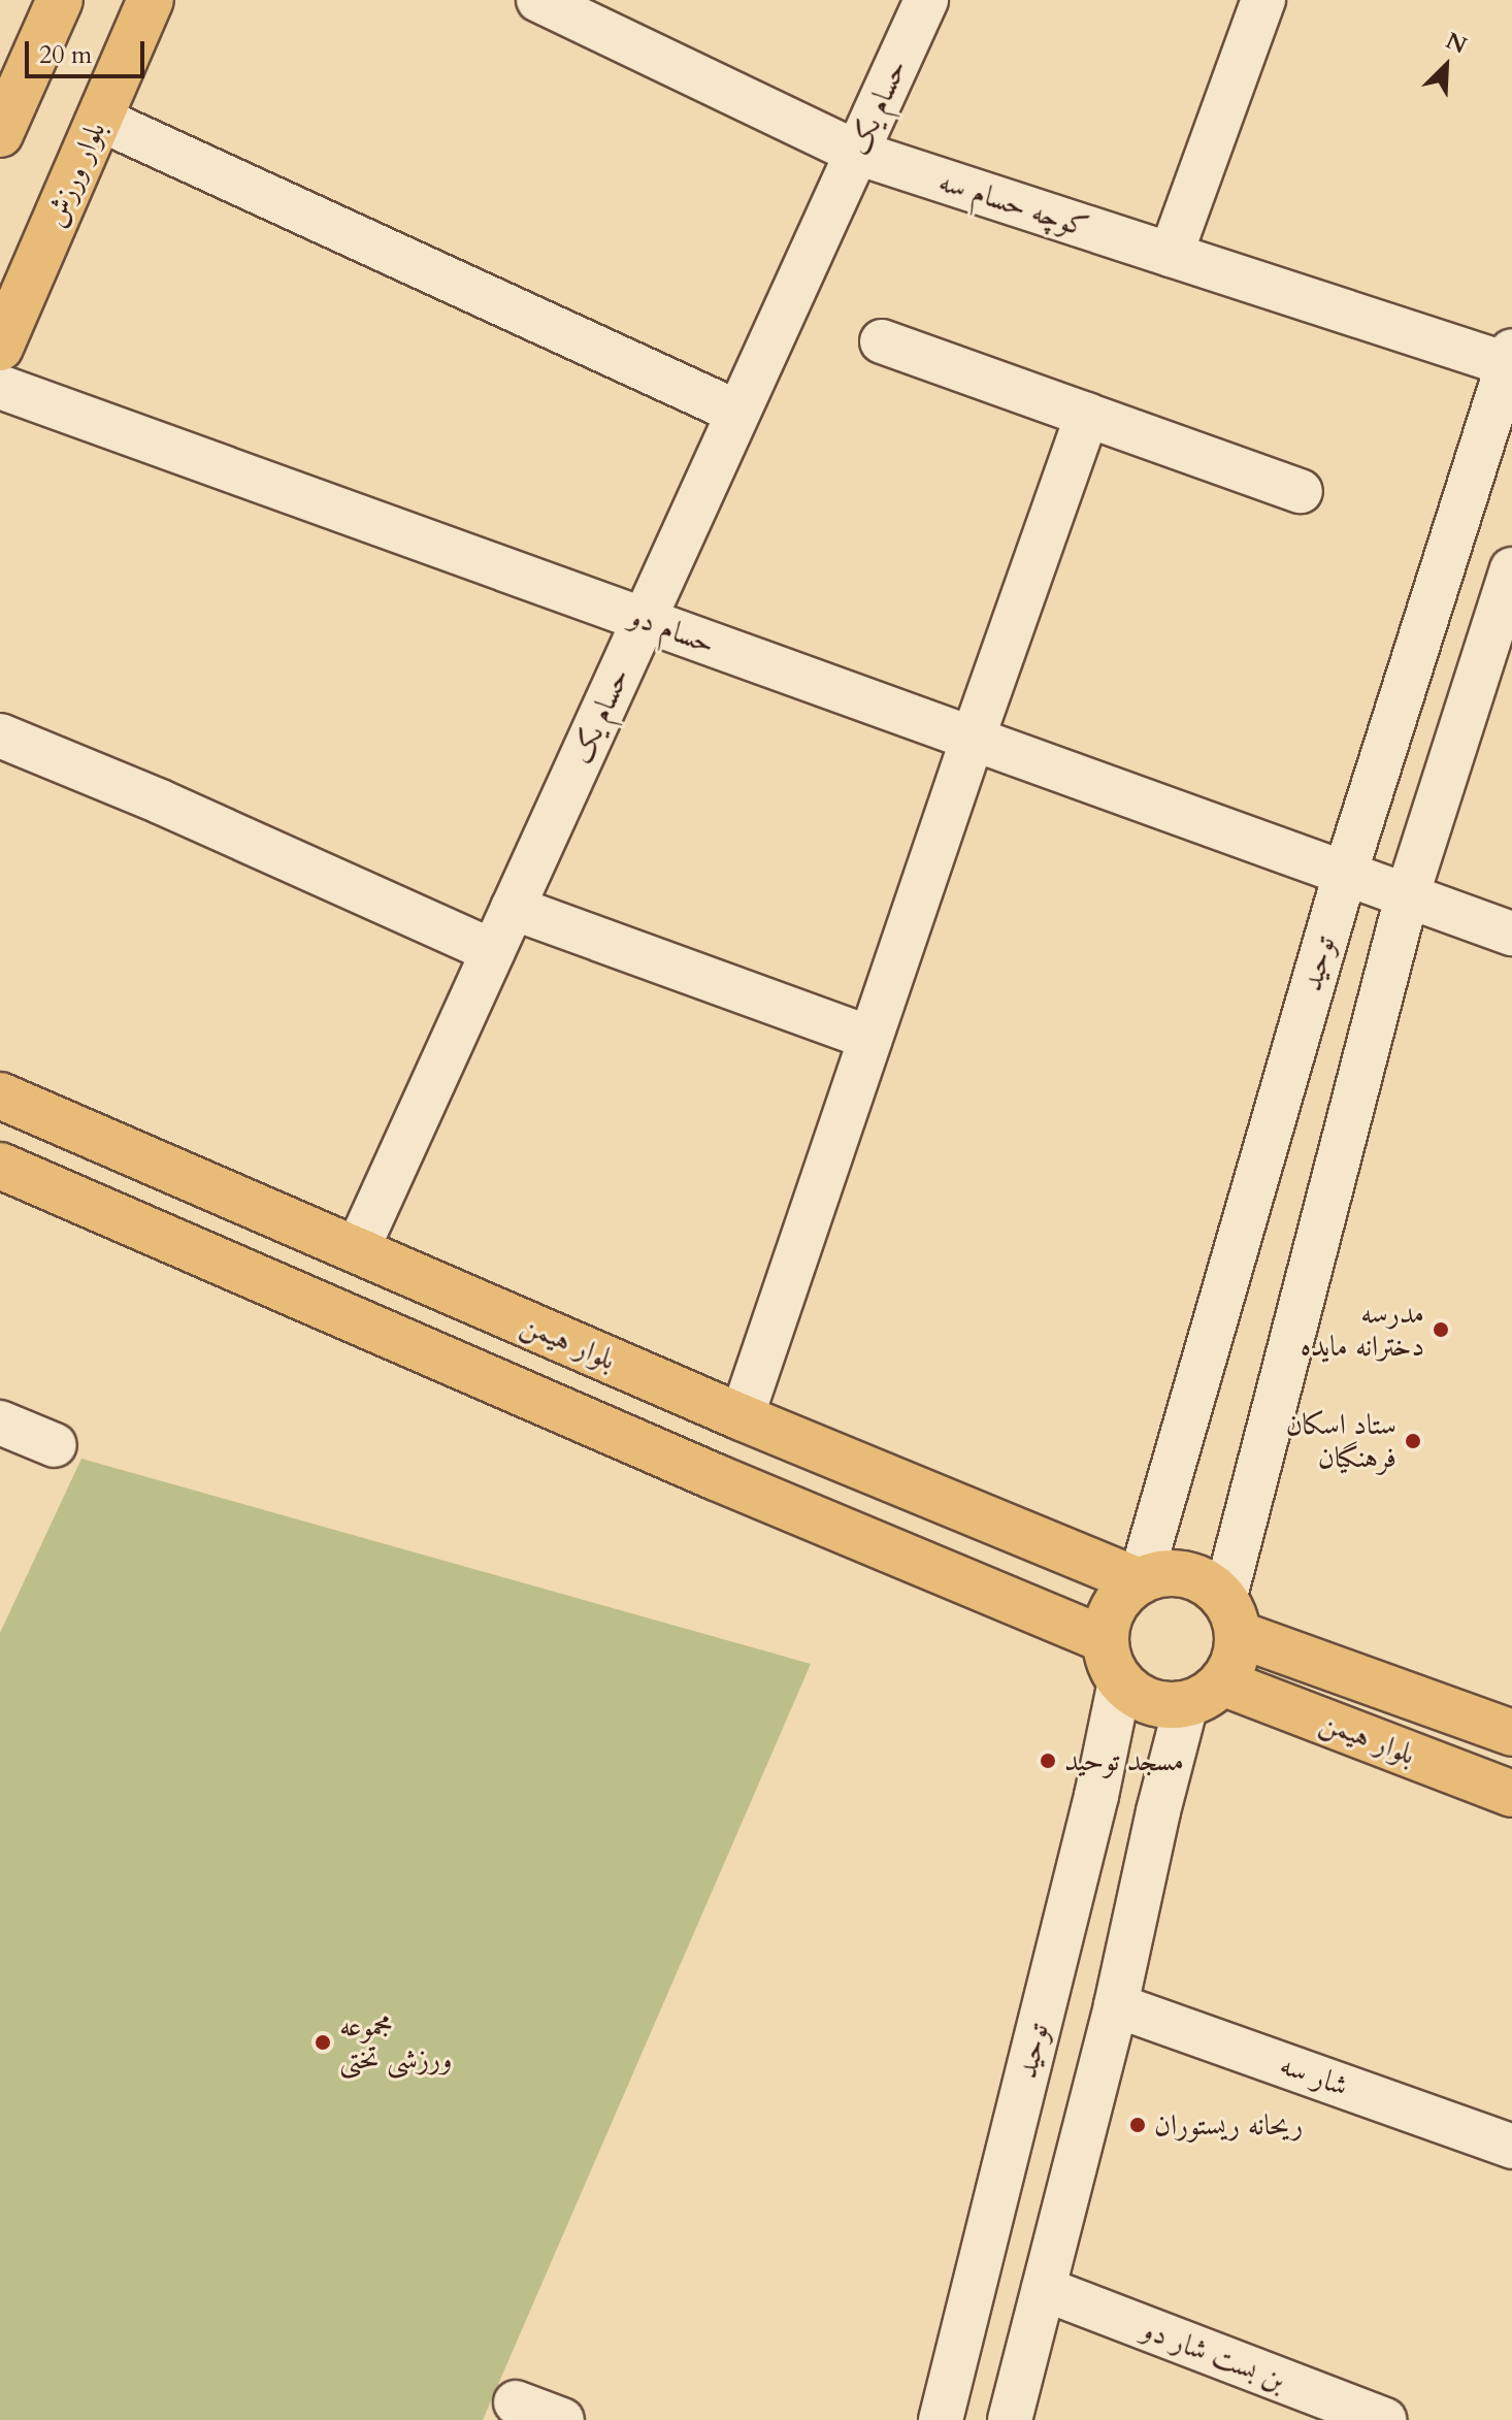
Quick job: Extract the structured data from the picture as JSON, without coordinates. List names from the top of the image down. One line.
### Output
{"streets":{"main road":["بلوار ورزش","بلوار هیمن"],"street":["حسام یک","کوچه حسام سه","حسام دو","توحید","شار سه","بن بست شار دو"]},"crossings":[["حسام یک","کوچه حسام سه"],["حسام یک","حسام دو"],["حسام یک","بلوار هیمن"],["کوچه حسام سه","توحید"],["حسام دو","توحید"],["توحید","بلوار هیمن"]],"places":["مدرسه دخترانه مایده","ستاد اسکان فرهنگیان","مسجد توحید","مجموعه ورزشی تختی","ریحانە ریستوران"],"scale_bar":"20 m","north":"top right"}
